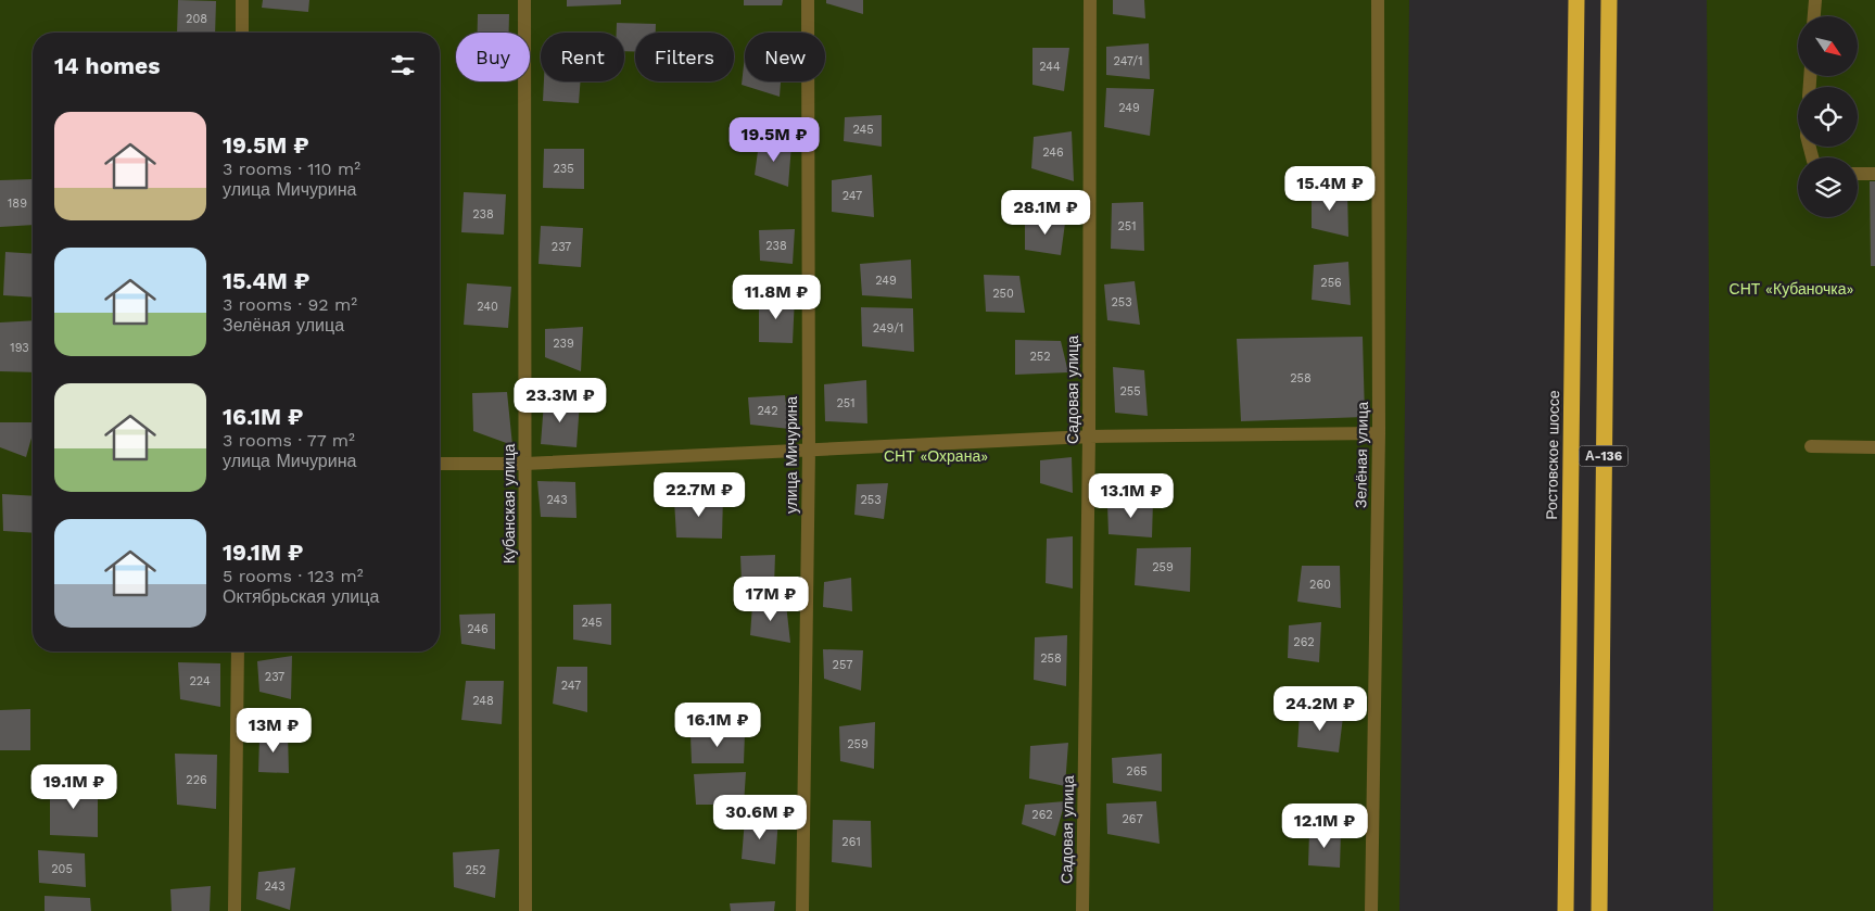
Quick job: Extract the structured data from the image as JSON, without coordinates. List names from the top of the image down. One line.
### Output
{"streets":{"highway":["Ростовское шоссе","А-136"],"street":["Садовая улица","улица Мичурина","Зелёная улица","Кубанская улица"]},"parks":["СНТ «Кубаночка»","СНТ «Охрана»"],"house_numbers":["208","247/1","244","249","245","246","235","247","189","238","251","238","237","249","256","250","253","240","249/1","239","193","252","258","255","251","242","243","253","259","260","245","246","262","258","257","237","224","247","248","259","265","226","262","267","261","205","252","243"],"north":"bottom right","page":{"chip":["Buy","Rent","Filters","New"],"heading":"14 homes","list":[{"name":"19.5M ₽","note":"3 rooms · 110 m² · улица Мичурина"},{"name":"15.4M ₽","note":"3 rooms · 92 m² · Зелёная улица"},{"name":"16.1M ₽","note":"3 rooms · 77 m² · улица Мичурина"},{"name":"19.1M ₽","note":"5 rooms · 123 m² · Октябрьская улица"}],"price":["19.5M ₽","15.4M ₽","28.1M ₽","11.8M ₽","23.3M ₽","22.7M ₽","13.1M ₽","17M ₽","24.2M ₽","16.1M ₽","13M ₽","19.1M ₽","30.6M ₽","12.1M ₽"]}}
